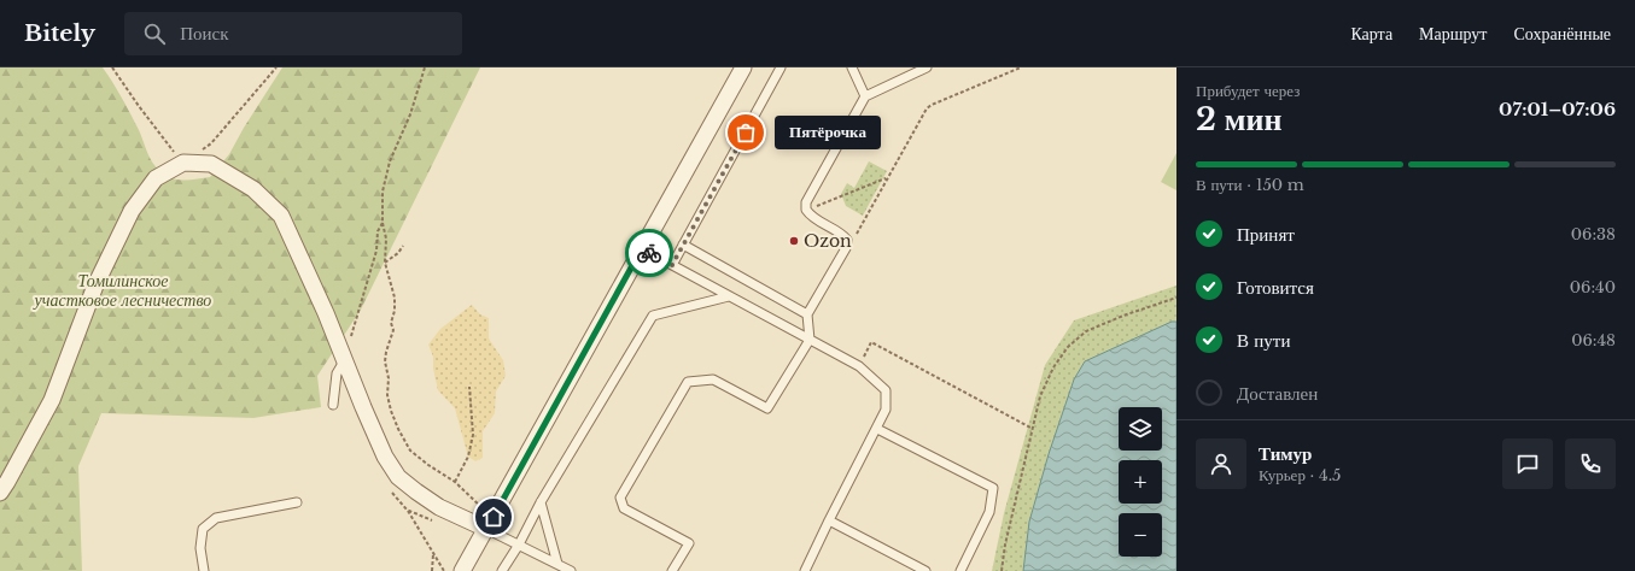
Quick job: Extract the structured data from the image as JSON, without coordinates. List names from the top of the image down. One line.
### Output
{"parks":["Томилинское участковое лесничество"],"places":["Пятёрочка","Ozon"],"page":{"header":"Bitely","search":"Поиск","nav":["Карта","Маршрут","Сохранённые"],"heading":["2 мин","Прибудет через","07:01–07:06"],"panel":["Тимур","Курьер · 4.5"],"bubble":"Пятёрочка","bar":"В пути · 150 m","list":[["Принят","06:38"],["Готовится","06:40"],["В пути","06:48"],"Доставлен"],"map_buttons":["+","−"]}}
